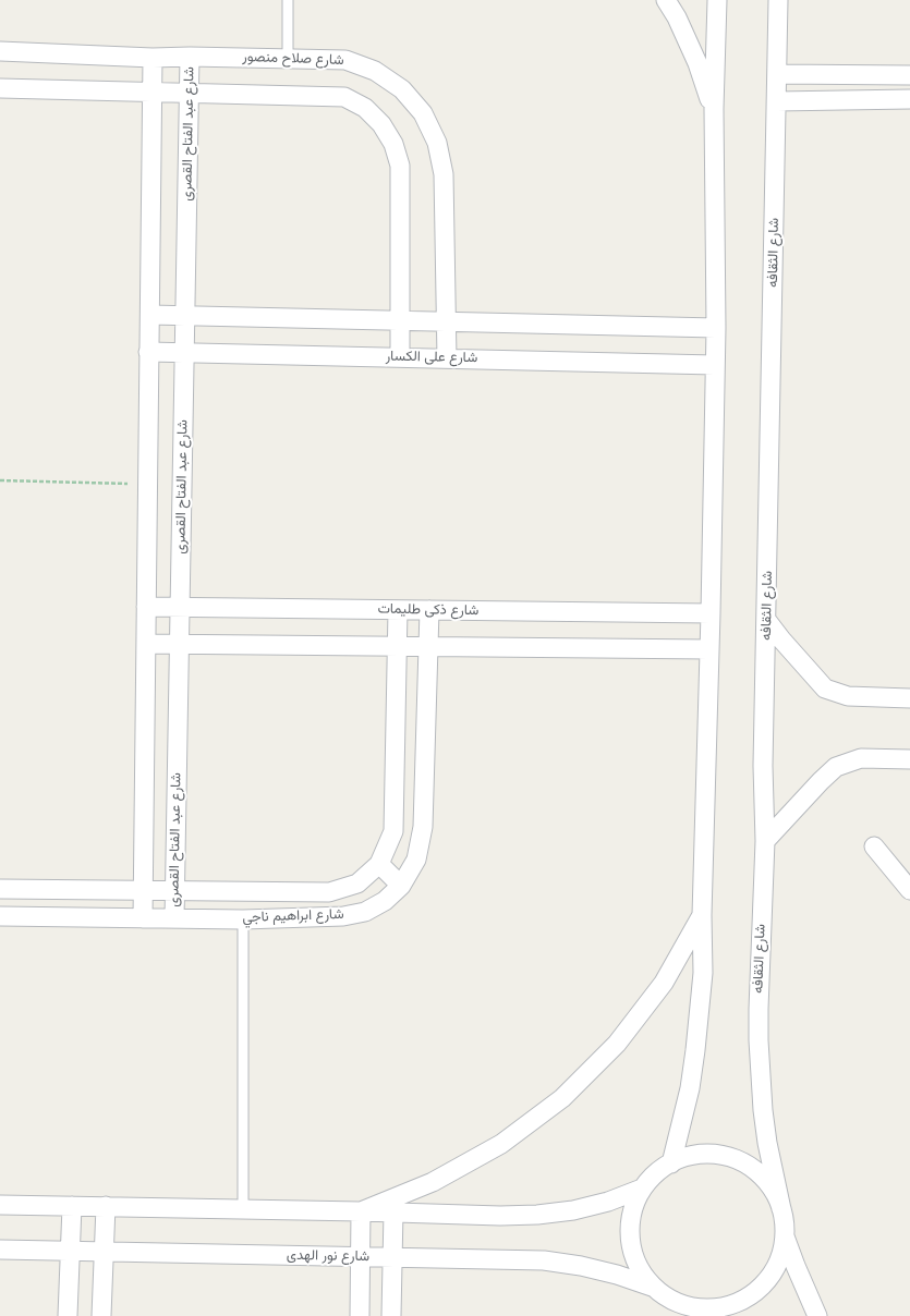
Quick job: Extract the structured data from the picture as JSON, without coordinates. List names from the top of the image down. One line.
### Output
{"streets":{"street":["شارع صلاح منصور","شارع عبد الفتاح القصرى","شارع الثقافه","شارع على الكسار","شارع ذكى طليمات","شارع ابراهيم ناجي","شارع نور الهدى"]},"crossings":[["شارع صلاح منصور","شارع عبد الفتاح القصرى"],["شارع صلاح منصور","شارع على الكسار"],["شارع عبد الفتاح القصرى","شارع على الكسار"],["شارع عبد الفتاح القصرى","شارع ذكى طليمات"],["شارع عبد الفتاح القصرى","شارع ابراهيم ناجي"],["شارع الثقافه","شارع نور الهدى"],["شارع ذكى طليمات","شارع ابراهيم ناجي"]]}
